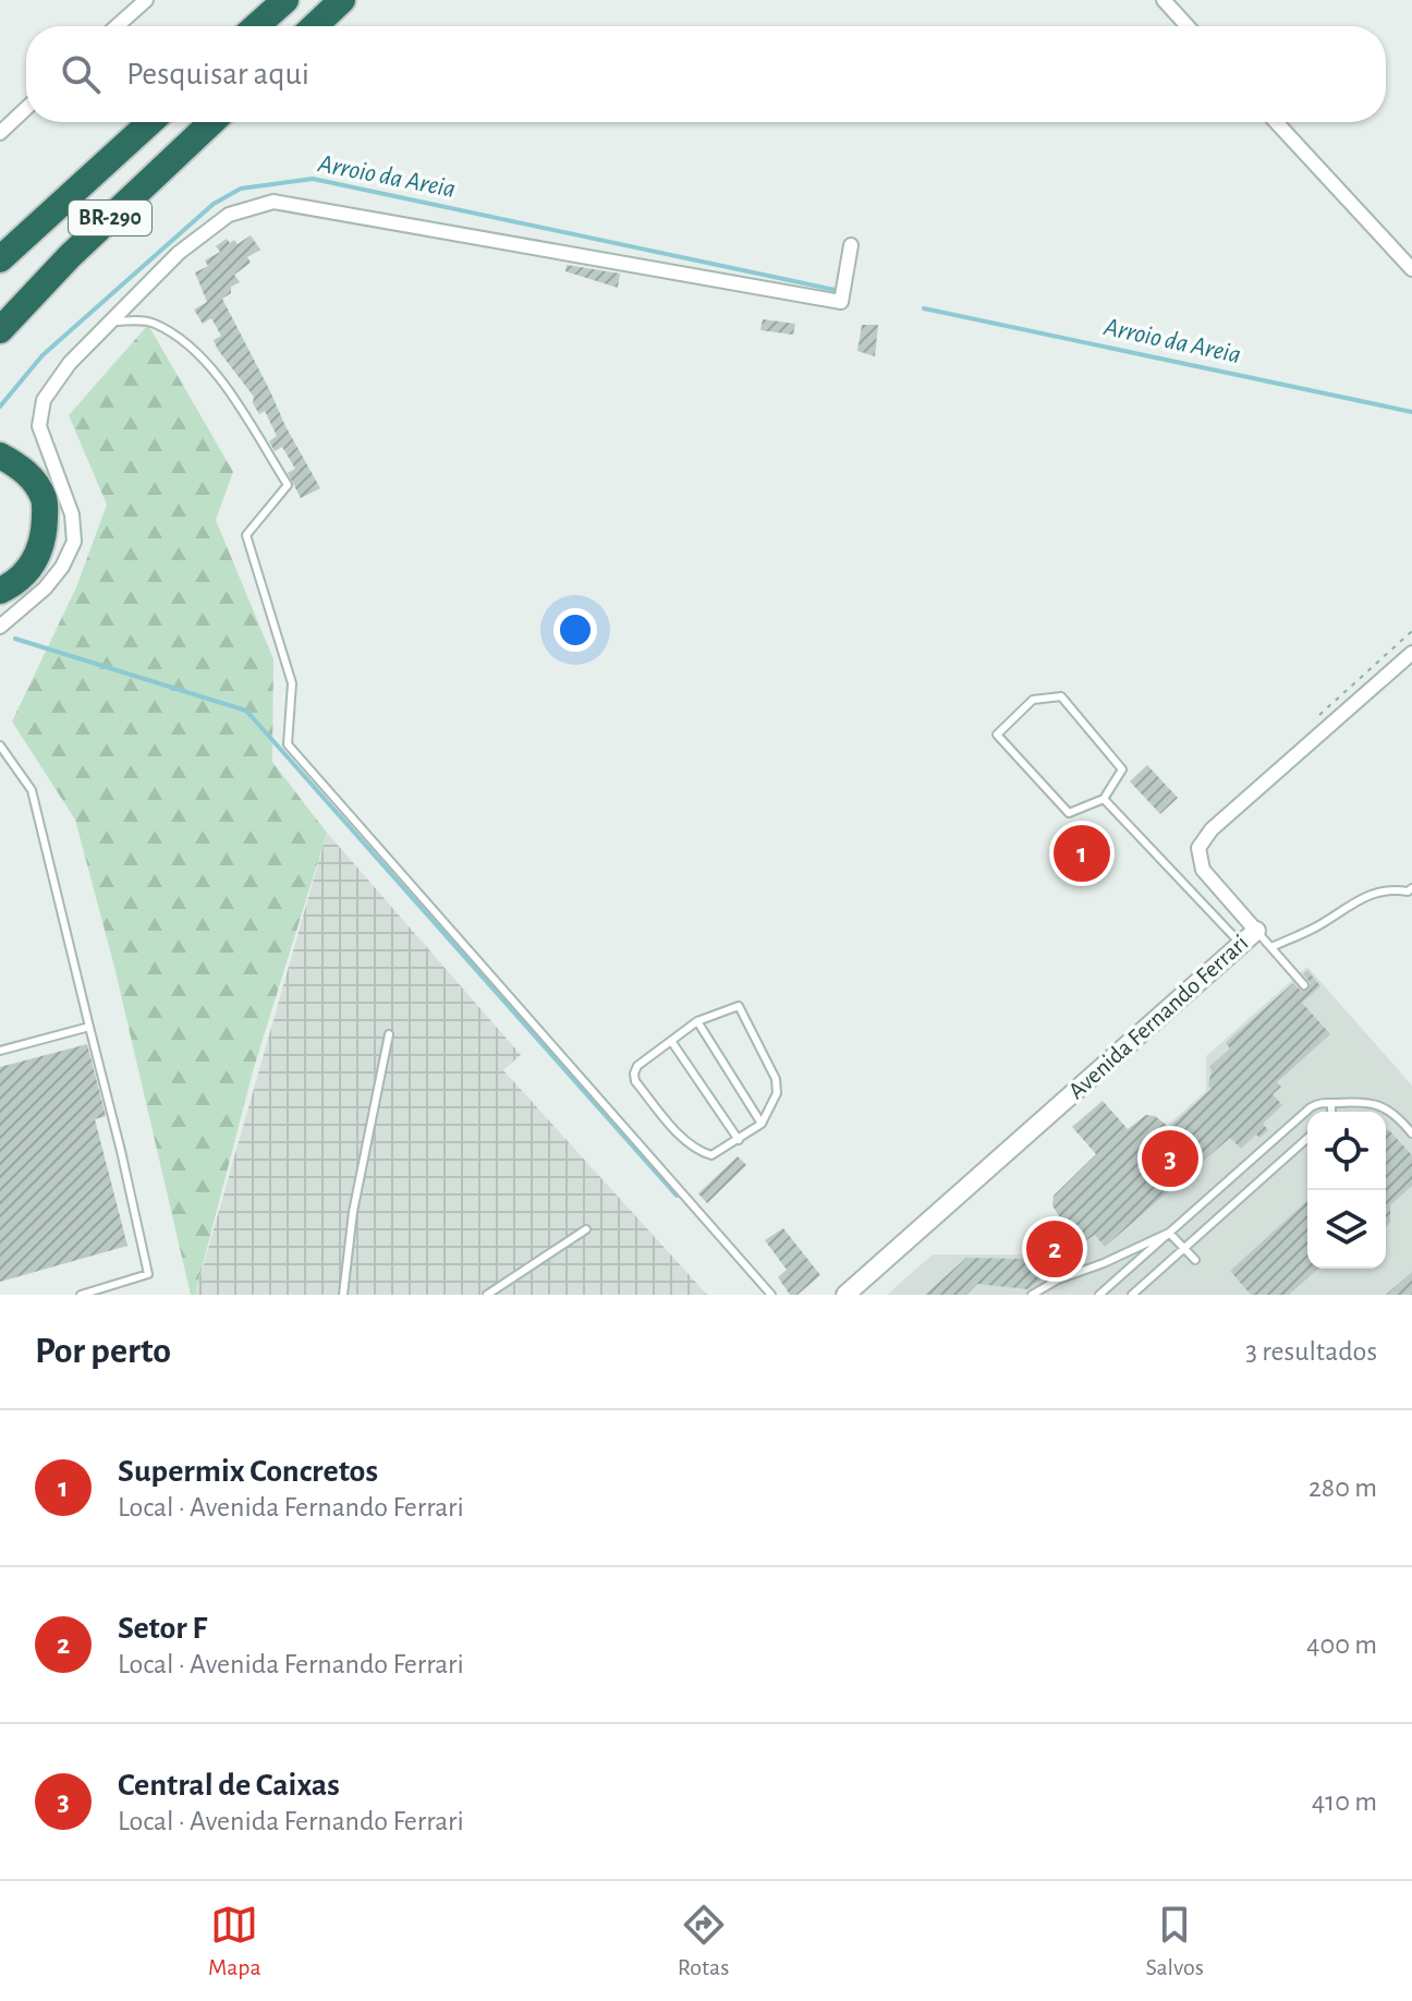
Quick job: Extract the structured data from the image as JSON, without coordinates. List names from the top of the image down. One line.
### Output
{"streets":{"highway":["BR-290"],"street":["Avenida Fernando Ferrari"]},"water":["Arroio da Areia"],"page":{"search":"Pesquisar aqui","pins":["1","3","2"],"heading":["Por perto","3 resultados"],"list":[{"mark":"1","name":"Supermix Concretos","note":"Local · Avenida Fernando Ferrari","value":"280 m"},{"mark":"2","name":"Setor F","note":"Local · Avenida Fernando Ferrari","value":"400 m"},{"mark":"3","name":"Central de Caixas","note":"Local · Avenida Fernando Ferrari","value":"410 m"}],"nav":["Mapa","Rotas","Salvos"]}}
